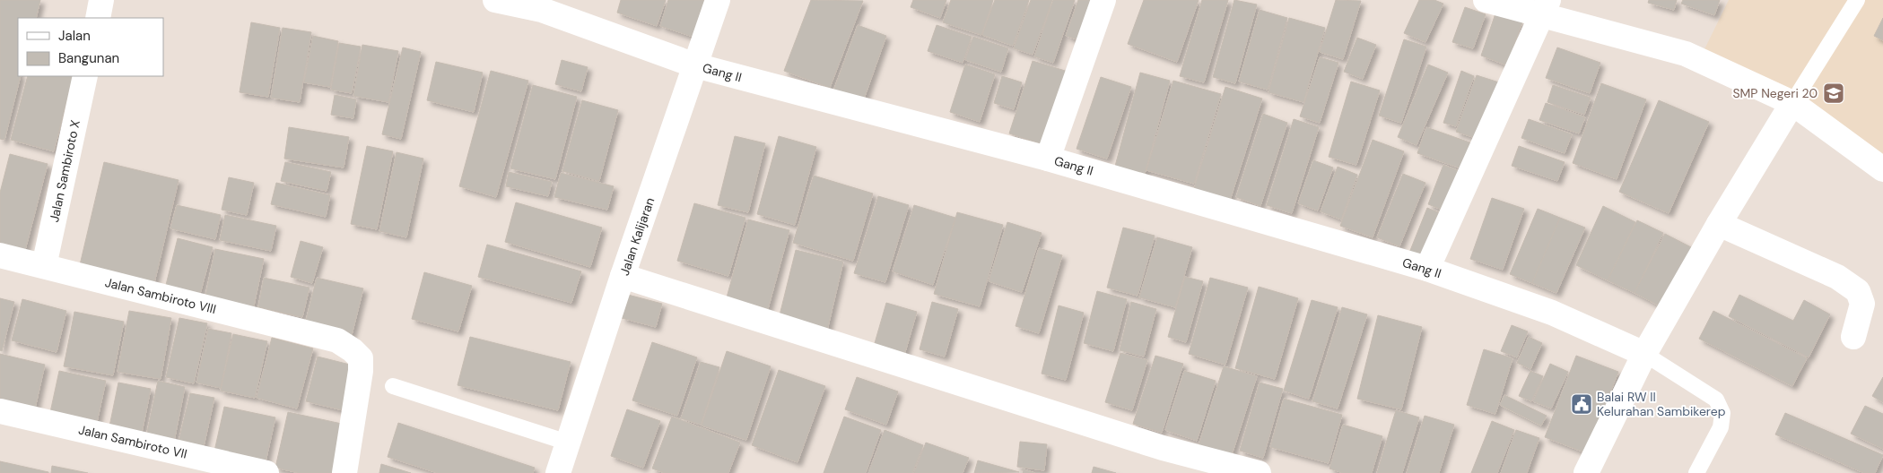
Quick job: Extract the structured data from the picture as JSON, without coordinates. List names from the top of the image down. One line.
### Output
{"streets":{"street":["Gang II","Jalan Sambiroto X","Jalan Kalijaran","Jalan Sambiroto VIII","Jalan Sambiroto VII"]},"crossings":[["Gang II","Jalan Kalijaran"],["Jalan Sambiroto X","Jalan Sambiroto VIII"]],"places":{"school or university":["SMP Negeri 20"],"public building":["Balai RW II Kelurahan Sambikerep"]},"legend":["Jalan","Bangunan"]}
